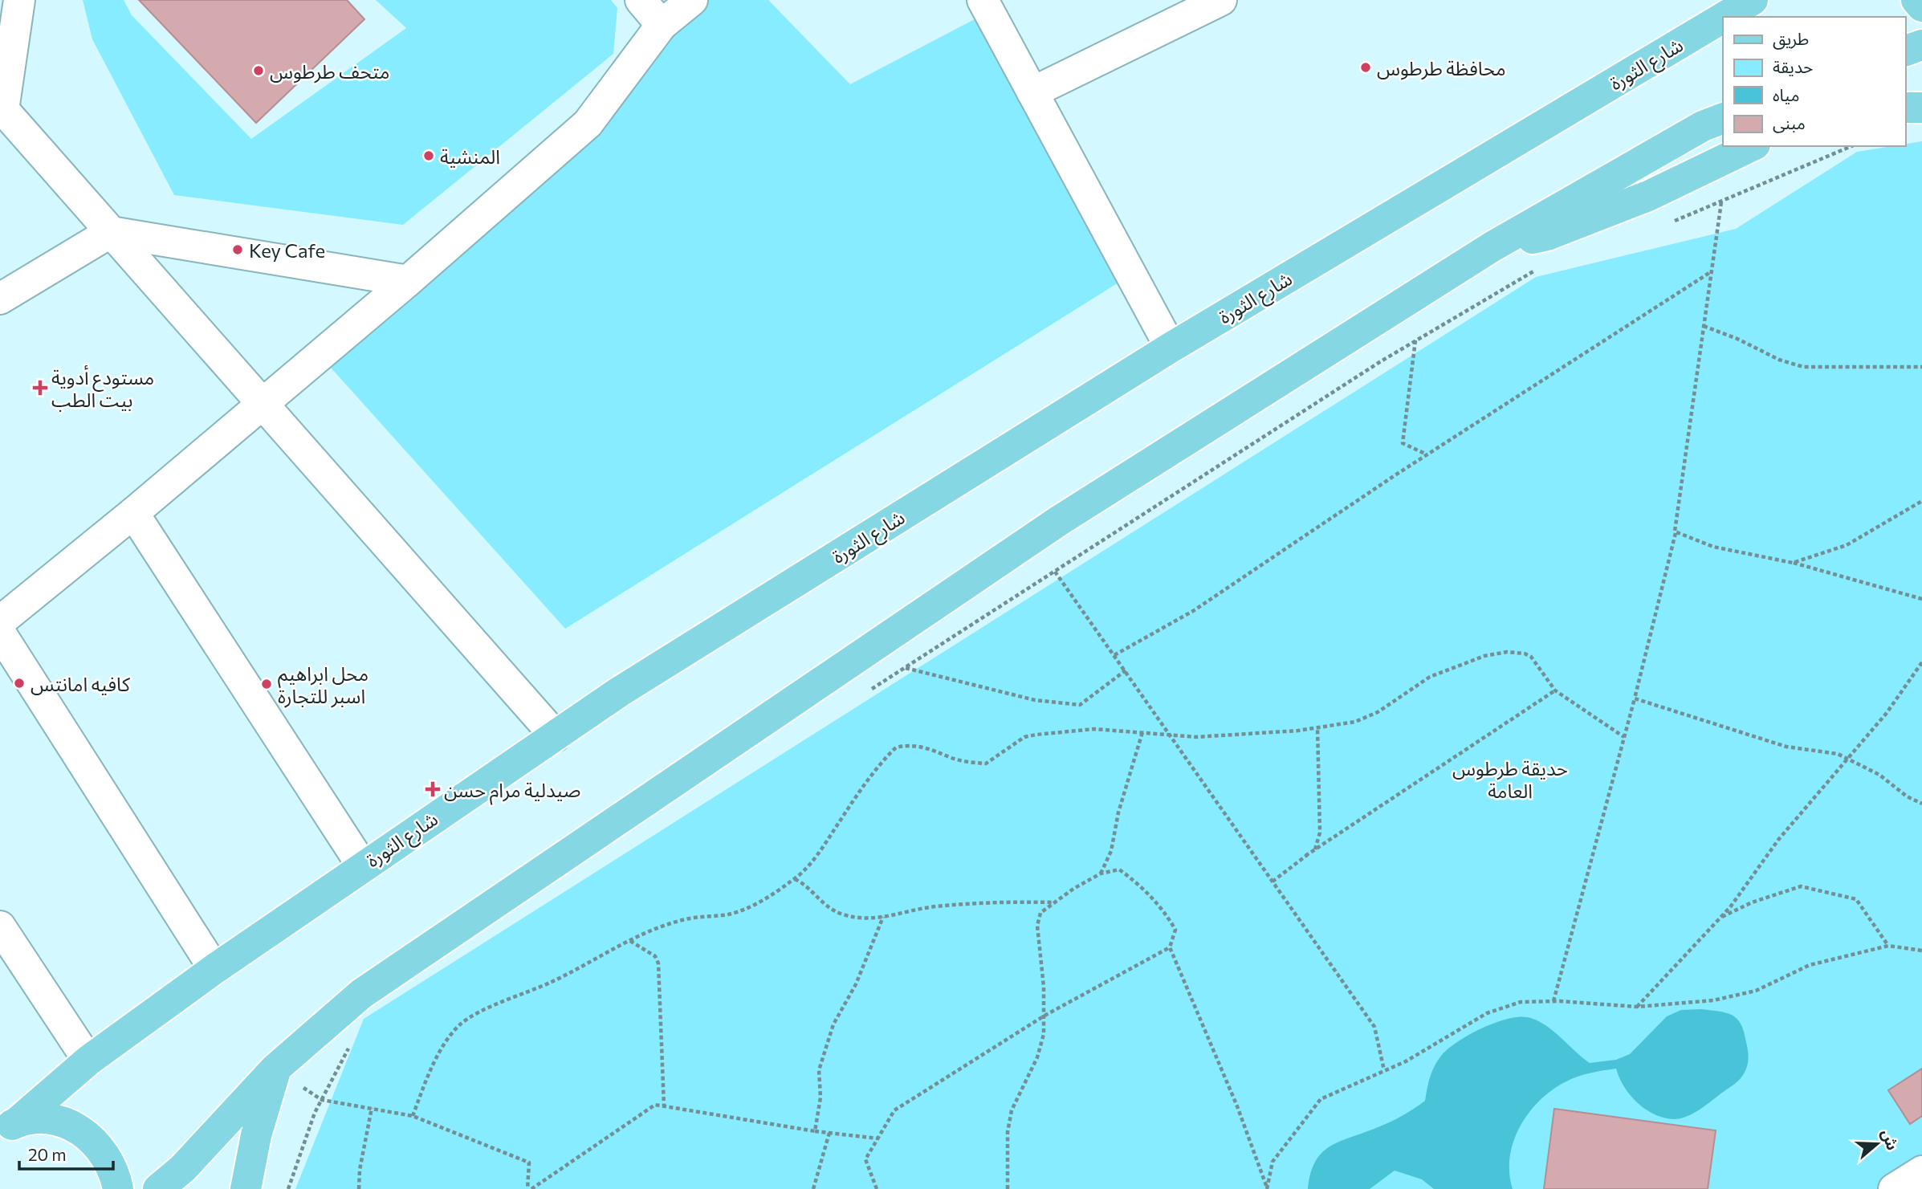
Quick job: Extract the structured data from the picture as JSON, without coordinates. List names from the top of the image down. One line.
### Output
{"streets":{"main road":["شارع الثورة"]},"parks":["حديقة طرطوس العامة"],"places":{"other":["محافظة طرطوس","متحف طرطوس","المنشية","Key Cafe","كافيه امانتس","محل ابراهيم اسبر للتجارة"],"health":["مستودع أدوية بيت الطب","صيدلية مرام حسن"]},"legend":["طريق","حديقة","مياه","مبنى"],"scale_bar":"20 m","north":"right"}
